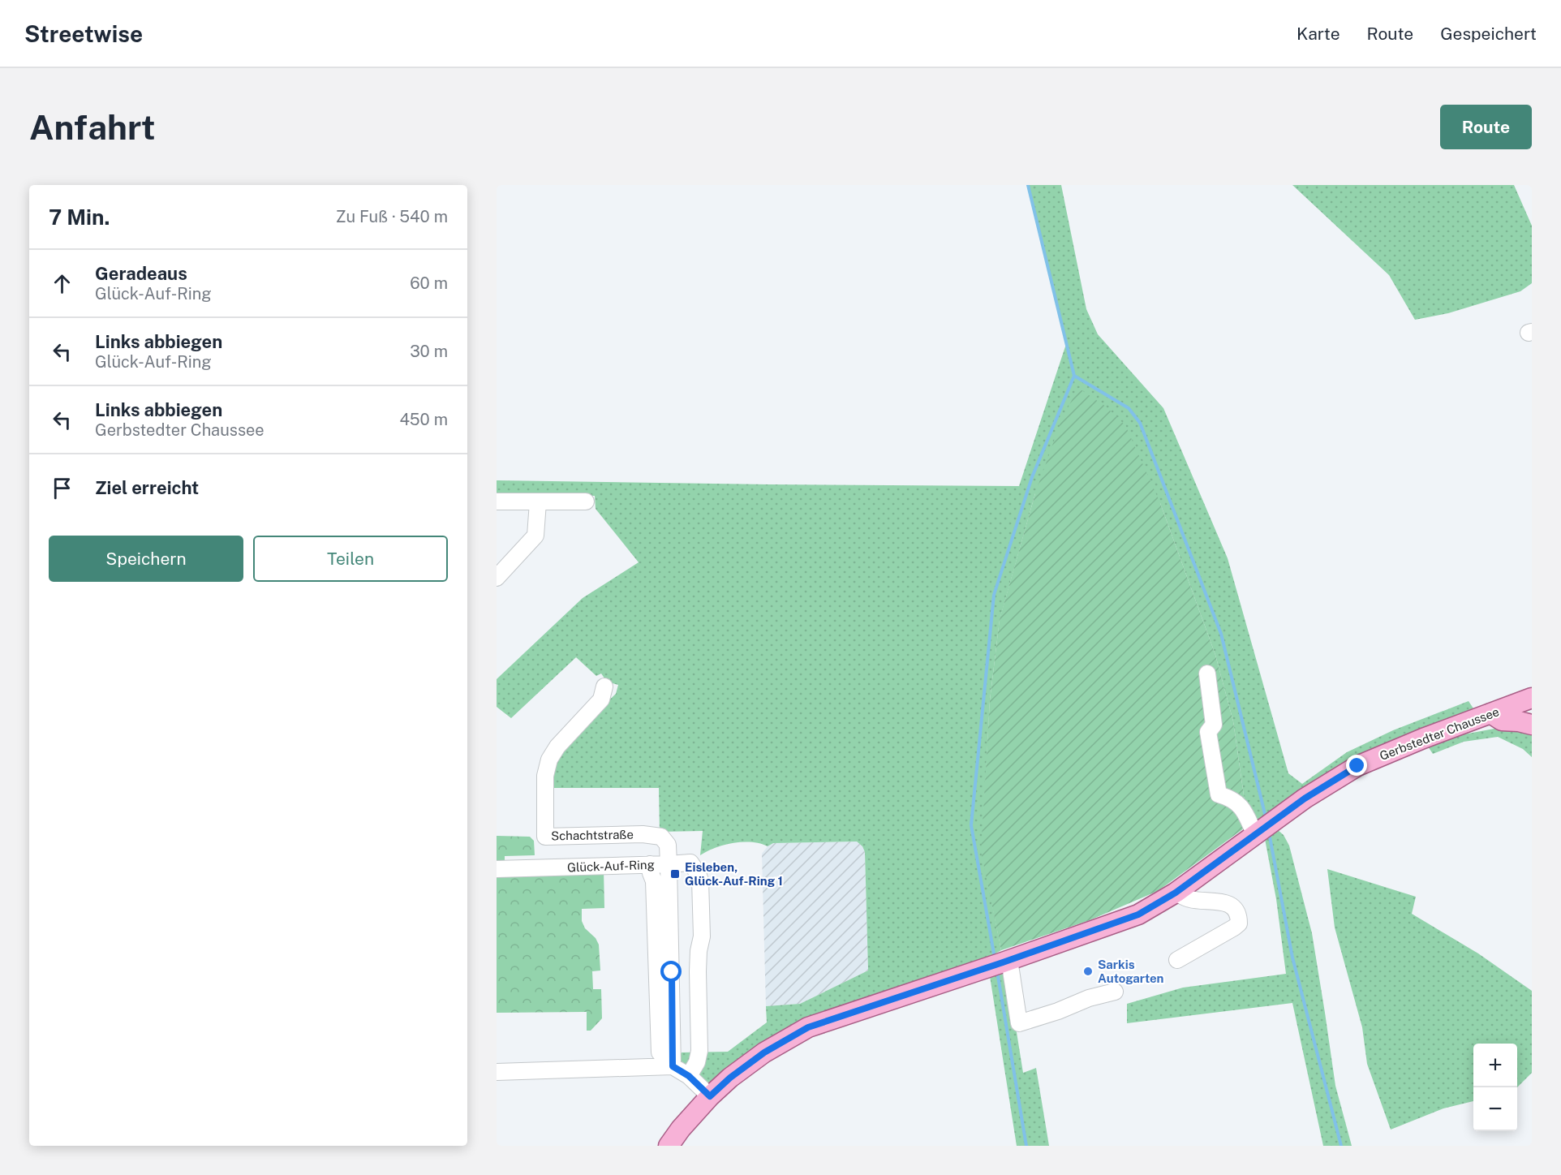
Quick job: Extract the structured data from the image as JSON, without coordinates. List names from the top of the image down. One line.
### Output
{"streets":{"main road":["Gerbstedter Chaussee"],"street":["Schachtstraße","Glück-Auf-Ring"]},"crossings":[["Schachtstraße","Glück-Auf-Ring"]],"places":{"transit":["Eisleben, Glück-Auf-Ring 1"],"other":["Sarkis Autogarten"]},"page":{"header":"Streetwise","nav":["Karte","Route","Gespeichert"],"buttons":["Route",["Speichern","Teilen"]],"title":"Anfahrt","heading":["7 Min.","Zu Fuß · 540 m"],"list":[["Geradeaus","Glück-Auf-Ring","60 m"],["Links abbiegen","Glück-Auf-Ring","30 m"],["Links abbiegen","Gerbstedter Chaussee","450 m"],"Ziel erreicht"],"map_buttons":["+","−"]}}
